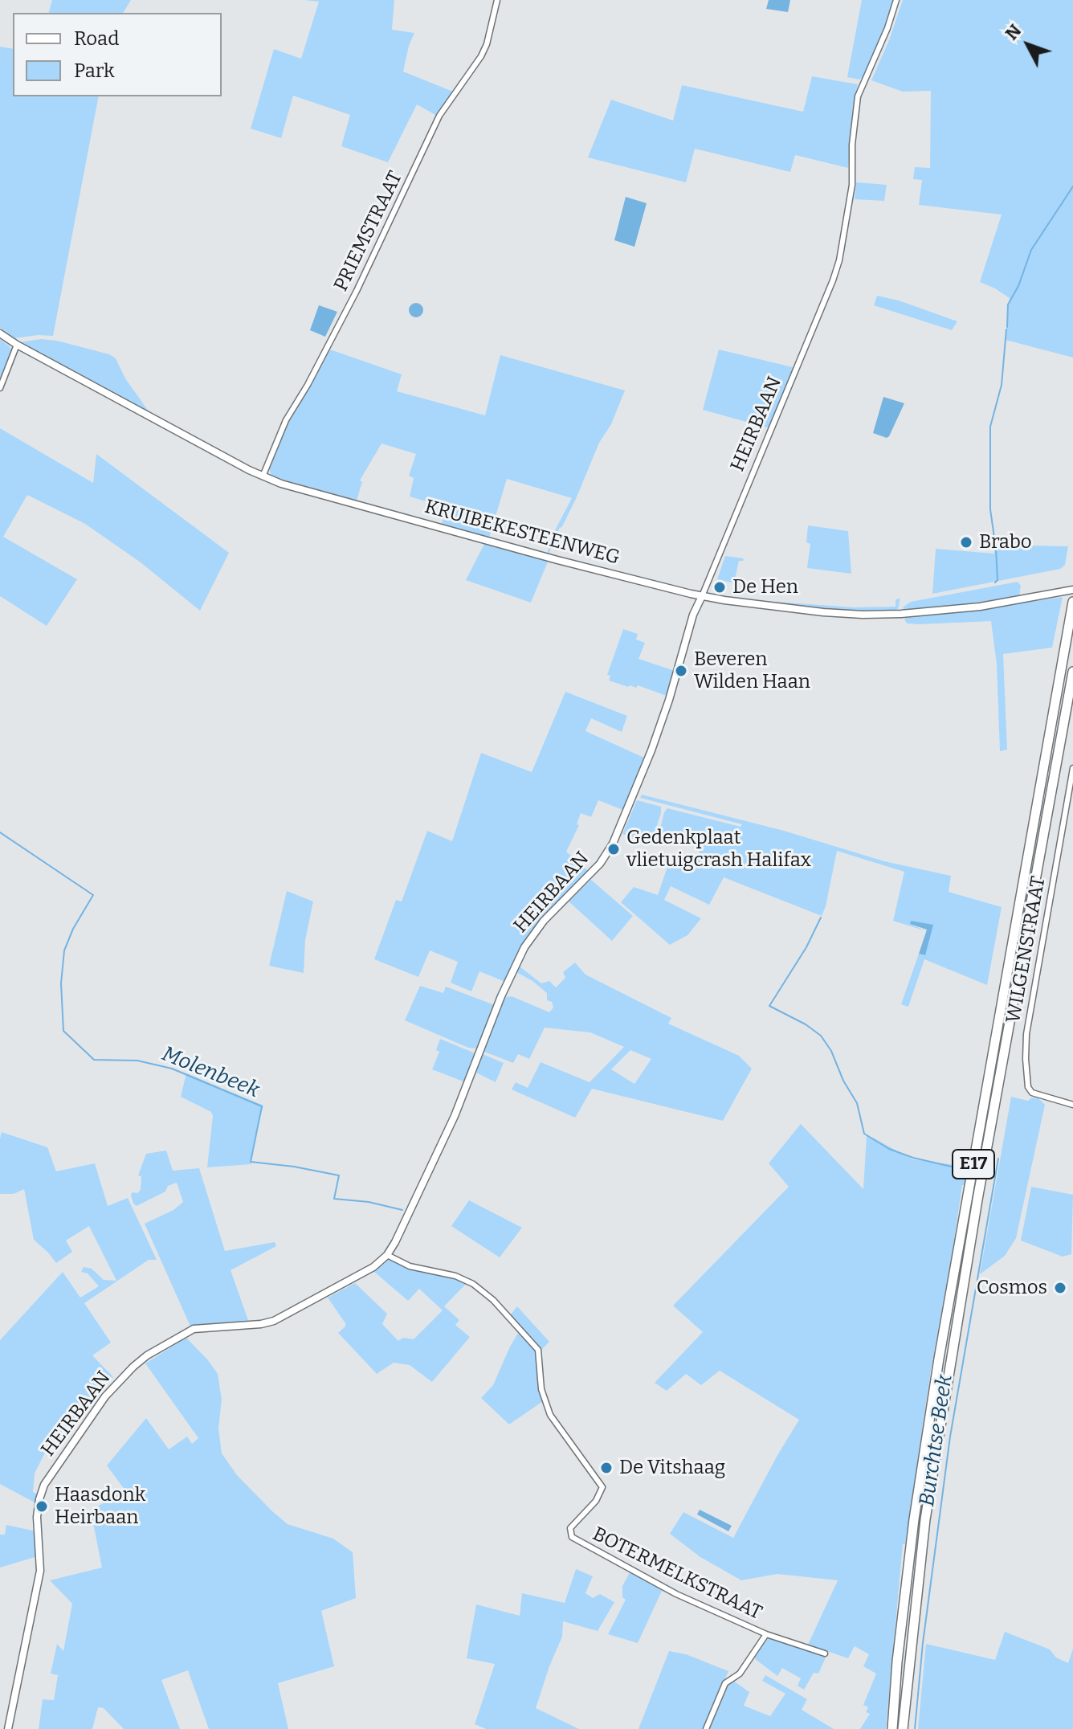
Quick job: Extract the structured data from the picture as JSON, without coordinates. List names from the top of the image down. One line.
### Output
{"streets":{"highway":["E17"],"street":["PRIEMSTRAAT","HEIRBAAN","KRUIBEKESTEENWEG","WILGENSTRAAT","BOTERMELKSTRAAT"]},"crossings":[["PRIEMSTRAAT","KRUIBEKESTEENWEG"],["HEIRBAAN","KRUIBEKESTEENWEG"],["HEIRBAAN","BOTERMELKSTRAAT"]],"water":["Molenbeek","Burchtse Beek"],"places":["Brabo","De Hen","Beveren Wilden Haan","Gedenkplaat vlietuigcrash Halifax","Cosmos","De Vitshaag","Haasdonk Heirbaan"],"legend":["Road","Park"],"north":"top left"}
